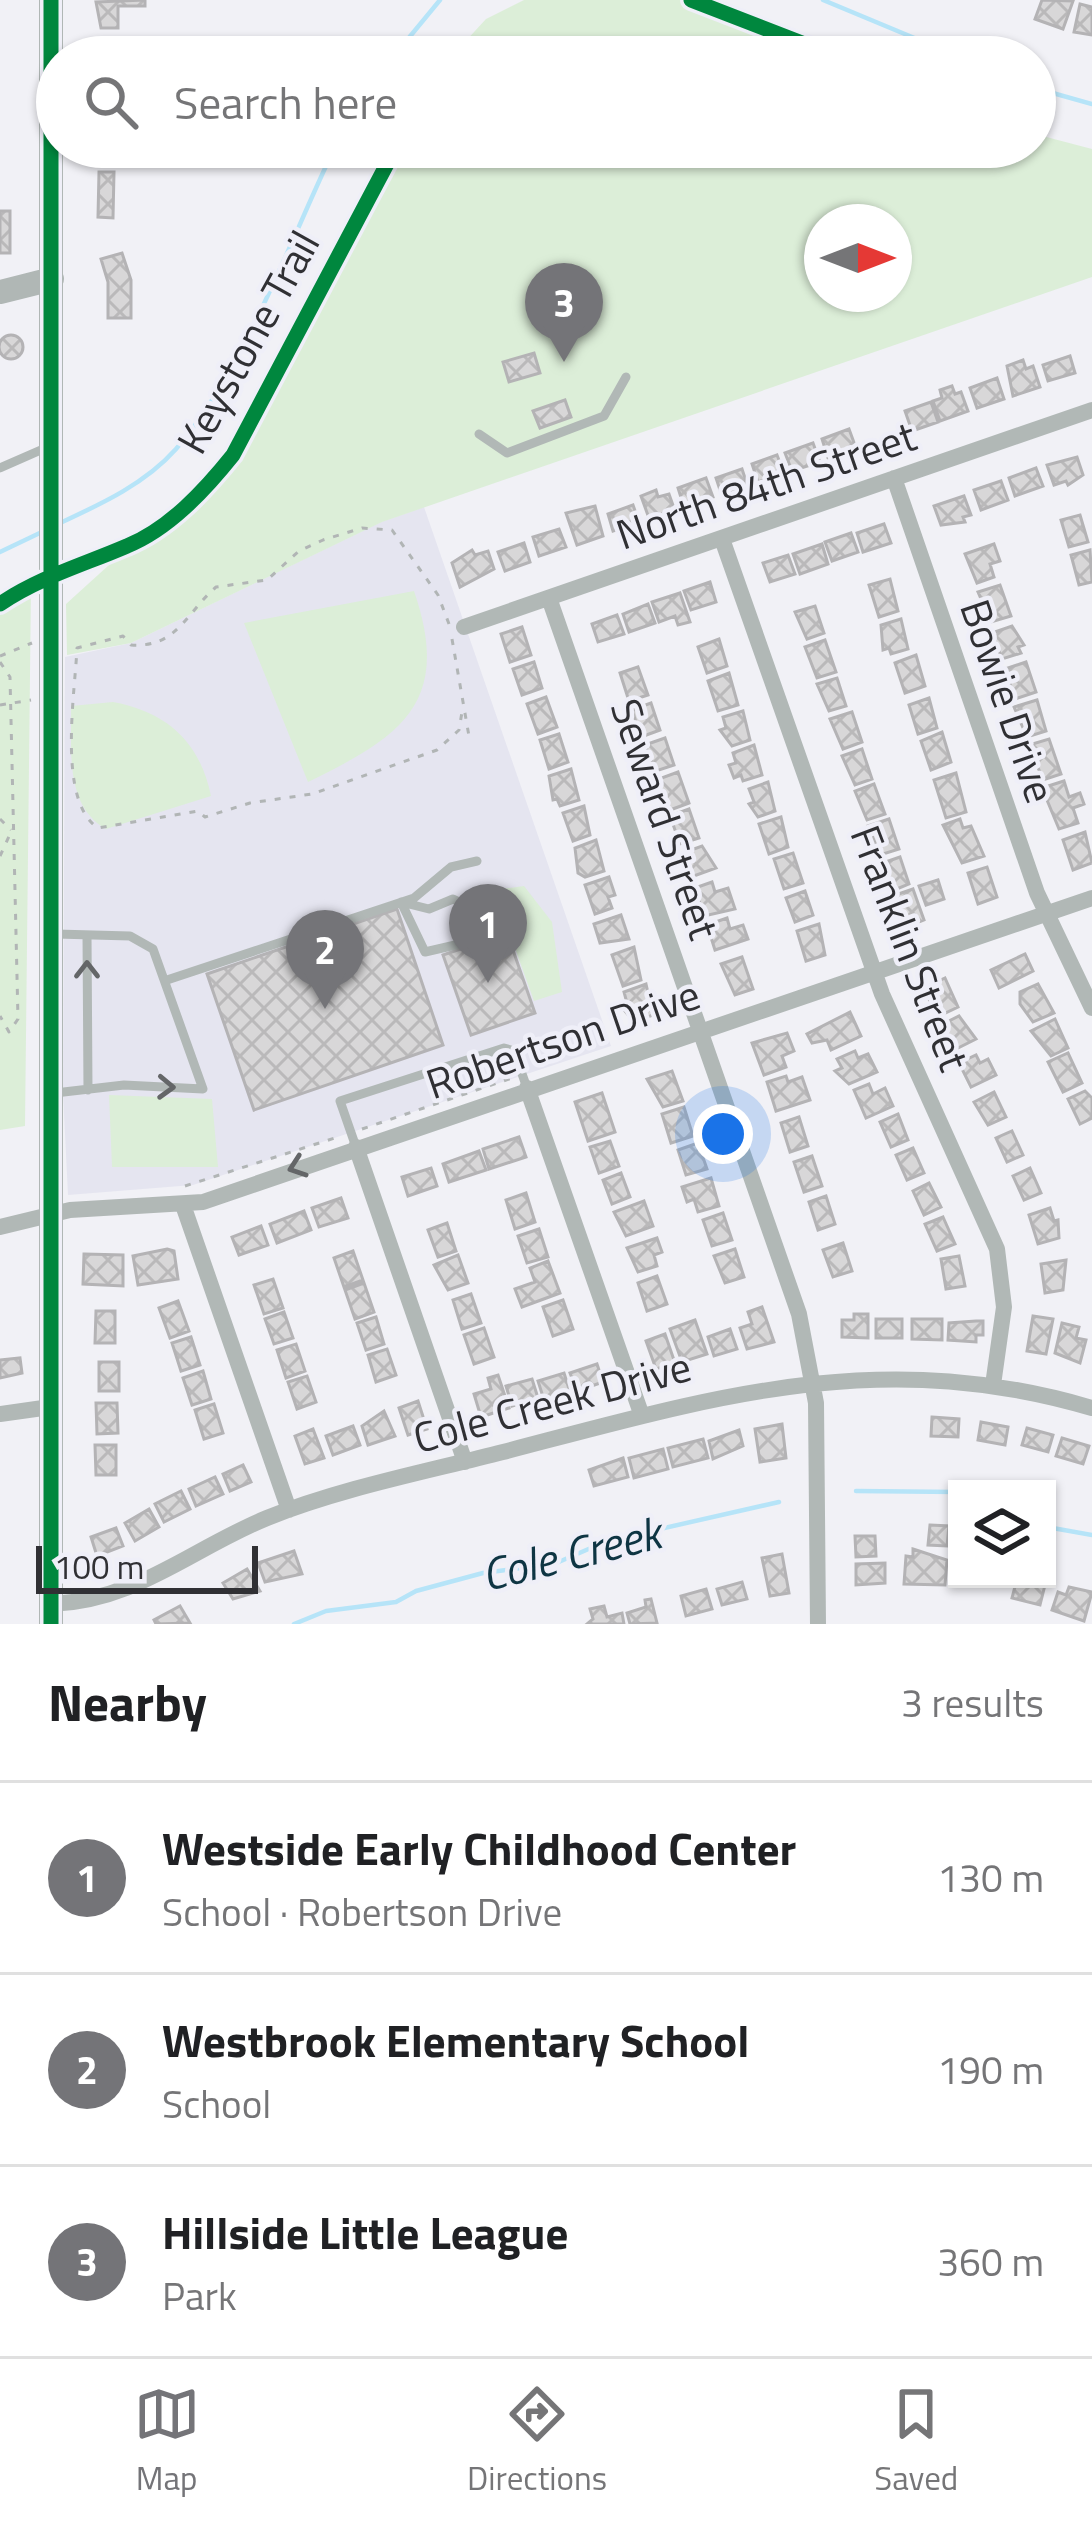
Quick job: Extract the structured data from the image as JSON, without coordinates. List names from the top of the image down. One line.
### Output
{"streets":{"street":["North 84th Street","Bowie Drive","Seward Street","Franklin Street","Robertson Drive","Cole Creek Drive"],"cycle path":["Keystone Trail"]},"crossings":[["North 84th Street","Bowie Drive"],["North 84th Street","Seward Street"],["North 84th Street","Franklin Street"],["Bowie Drive","Robertson Drive"],["Seward Street","Robertson Drive"],["Seward Street","Cole Creek Drive"],["Franklin Street","Robertson Drive"],["Franklin Street","Cole Creek Drive"]],"water":["Cole Creek"],"scale_bar":"100 m","north":"right","page":{"search":"Search here","pins":["3","1","2"],"scale":"100 m","heading":["Nearby","3 results"],"list":[{"mark":"1","name":"Westside Early Childhood Center","note":"School · Robertson Drive","value":"130 m"},{"mark":"2","name":"Westbrook Elementary School","note":"School","value":"190 m"},{"mark":"3","name":"Hillside Little League","note":"Park","value":"360 m"}],"nav":["Map","Directions","Saved"]}}
